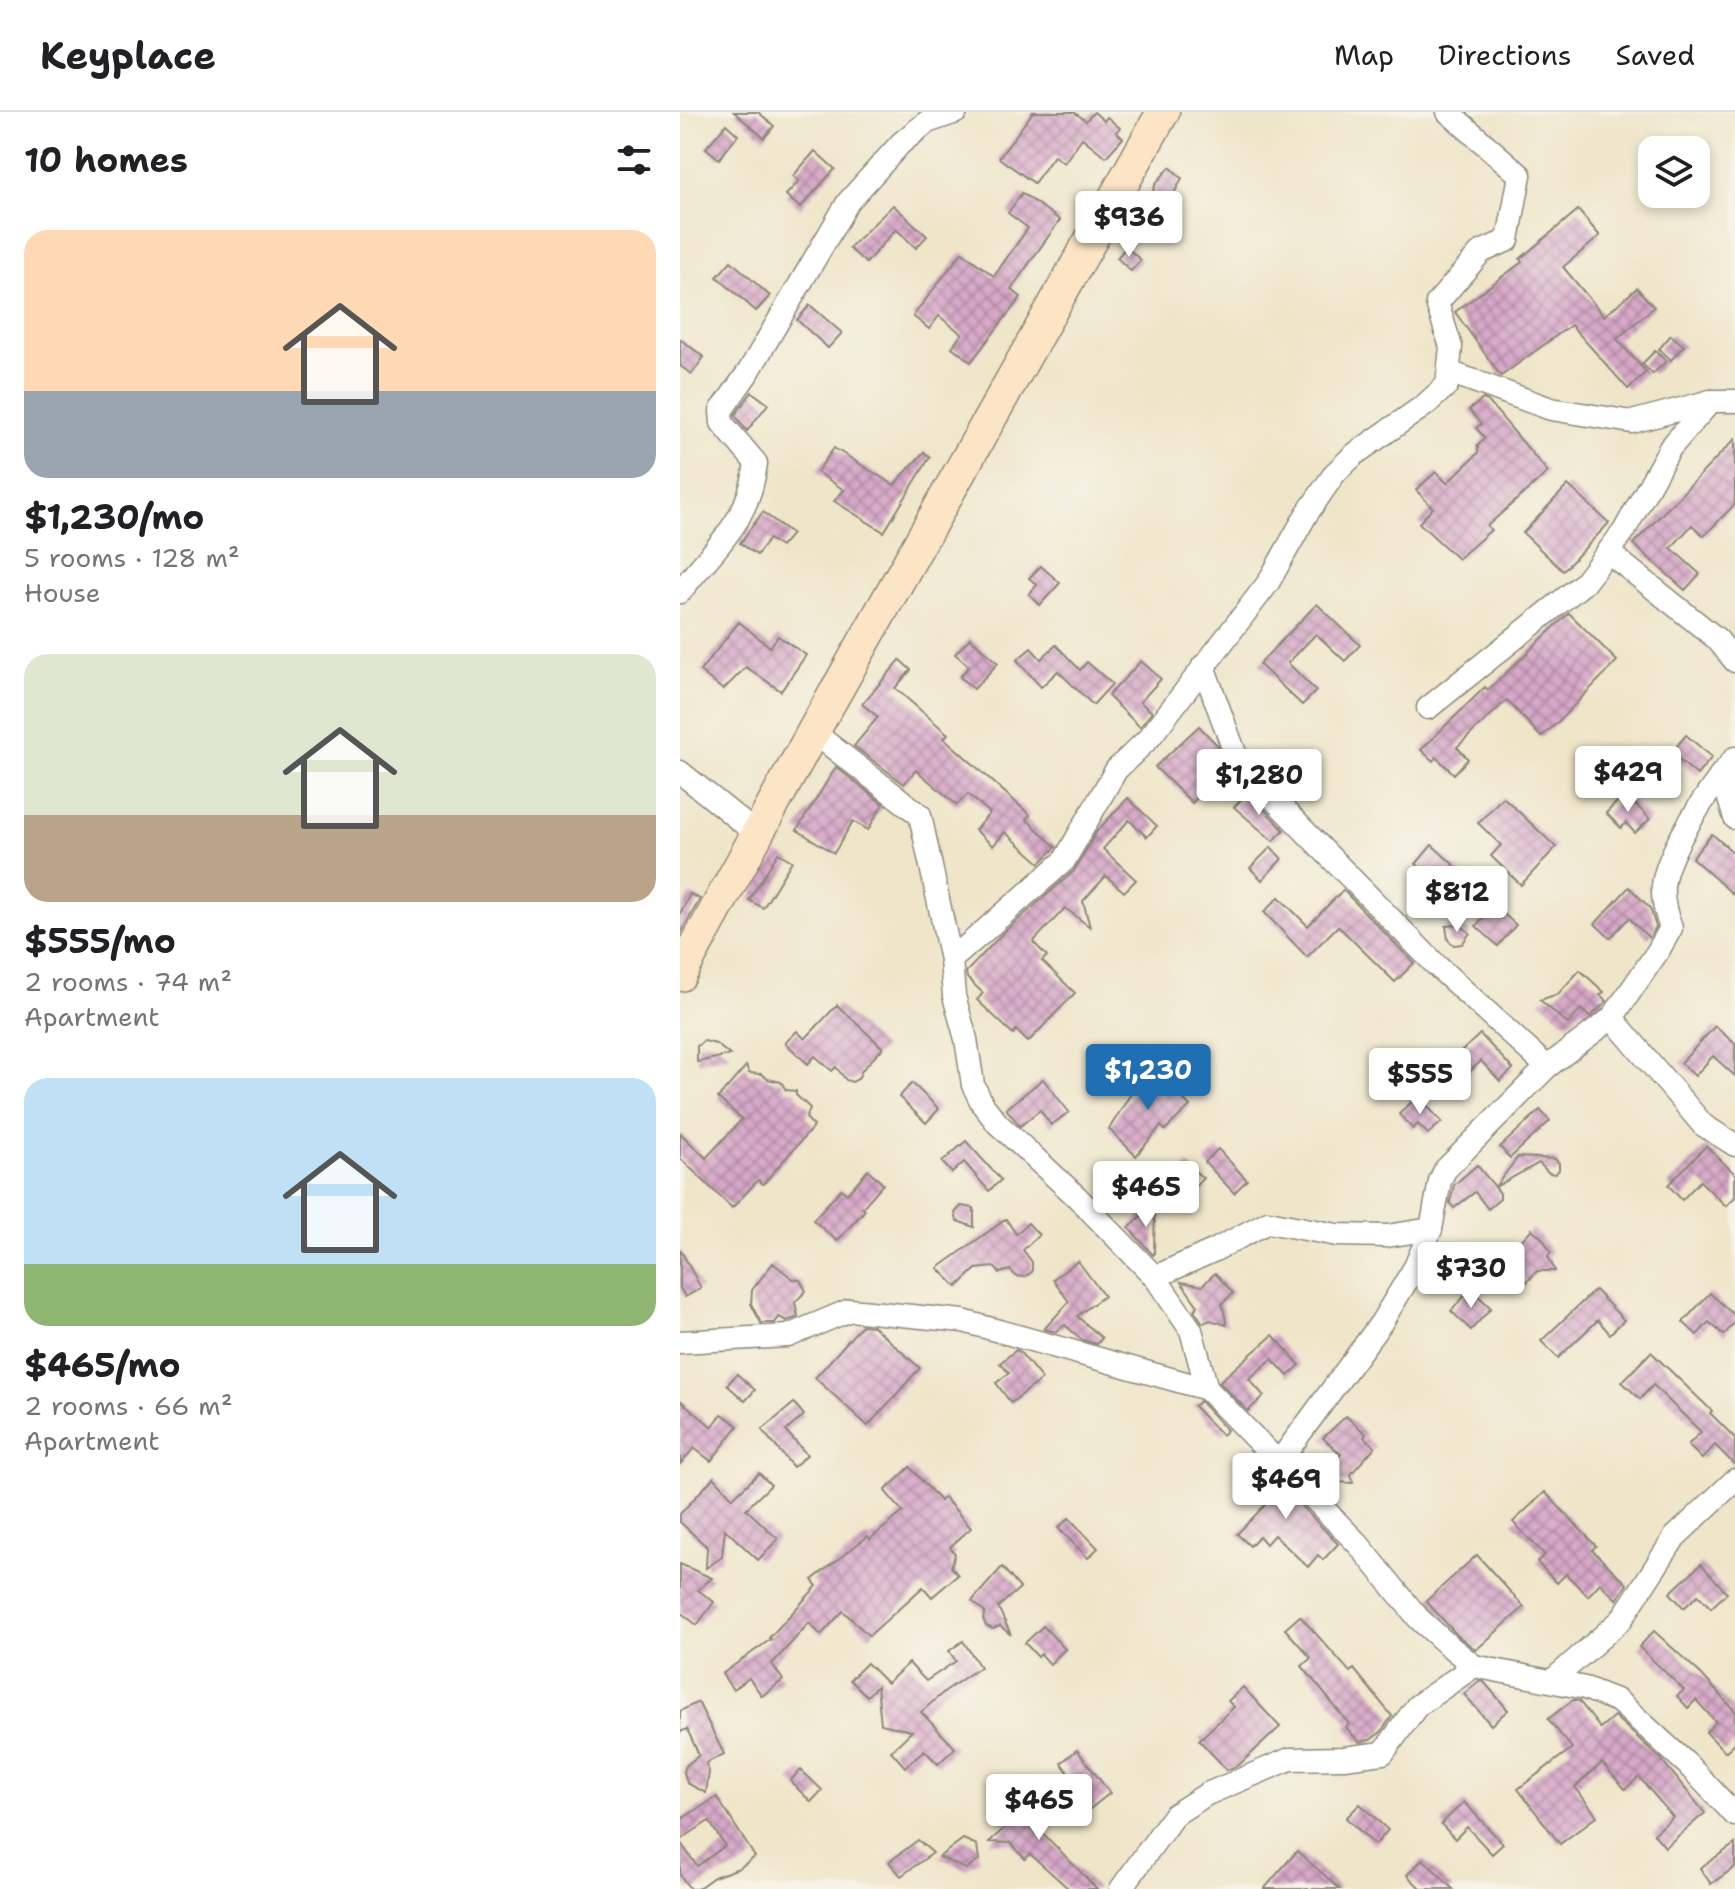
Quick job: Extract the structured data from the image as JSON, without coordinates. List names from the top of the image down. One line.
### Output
{"page":{"header":"Keyplace","nav":["Map","Directions","Saved"],"heading":"10 homes","price":["$936","$429","$1,280","$812","$1,230","$555","$465","$730","$469","$465"],"list":[{"name":"$1,230/mo","note":"5 rooms · 128 m² · House"},{"name":"$555/mo","note":"2 rooms · 74 m² · Apartment"},{"name":"$465/mo","note":"2 rooms · 66 m² · Apartment"}]}}
